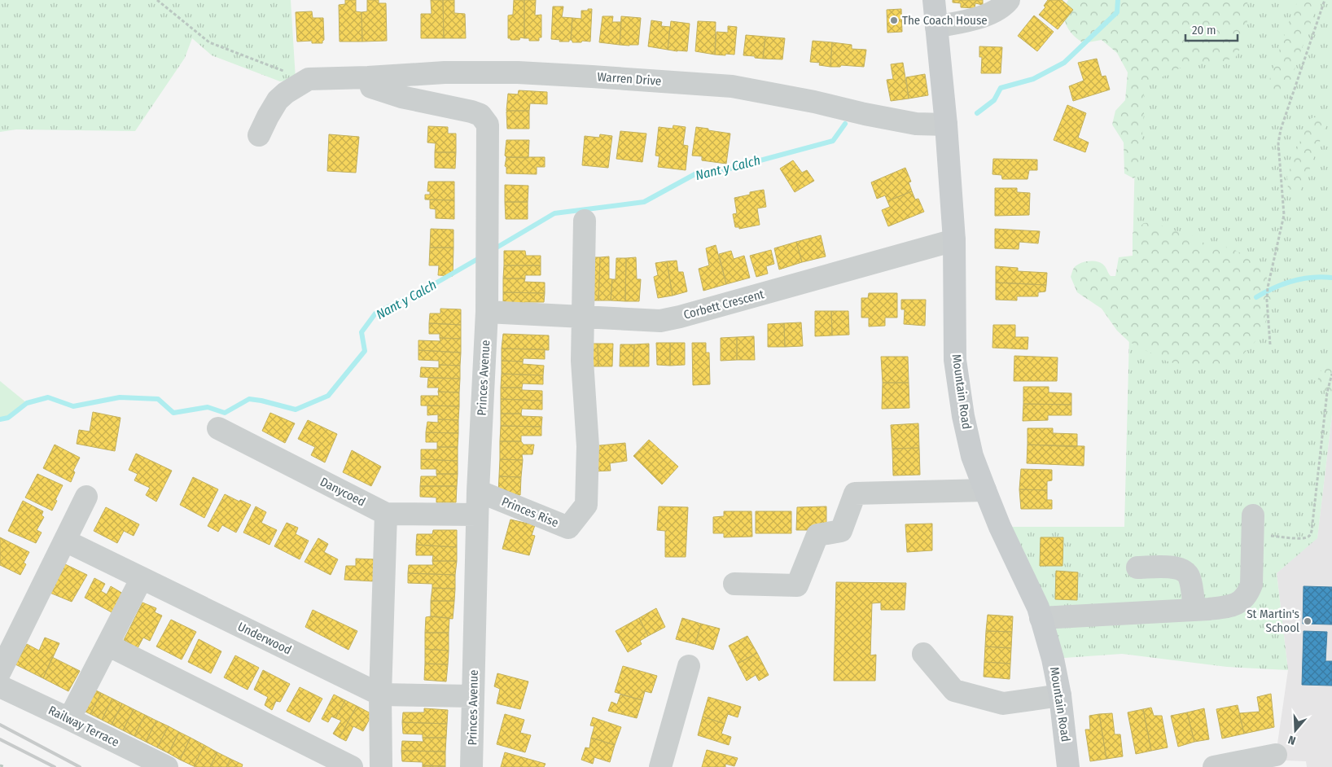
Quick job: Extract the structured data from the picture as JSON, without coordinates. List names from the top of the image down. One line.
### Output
{"streets":{"main road":["Mountain Road"],"street":["Warren Drive","Corbett Crescent","Princes Avenue","Danycoed","Princes Rise","Underwood","Railway Terrace"]},"crossings":[["Warren Drive","Princes Avenue"],["Warren Drive","Mountain Road"],["Corbett Crescent","Princes Avenue"],["Corbett Crescent","Mountain Road"],["Corbett Crescent","Princes Rise"],["Princes Avenue","Danycoed"],["Princes Avenue","Princes Rise"],["Princes Avenue","Underwood"]],"water":["Nant y Calch"],"places":["The Coach House","St Martin's School"],"scale_bar":"20 m","north":"bottom"}
